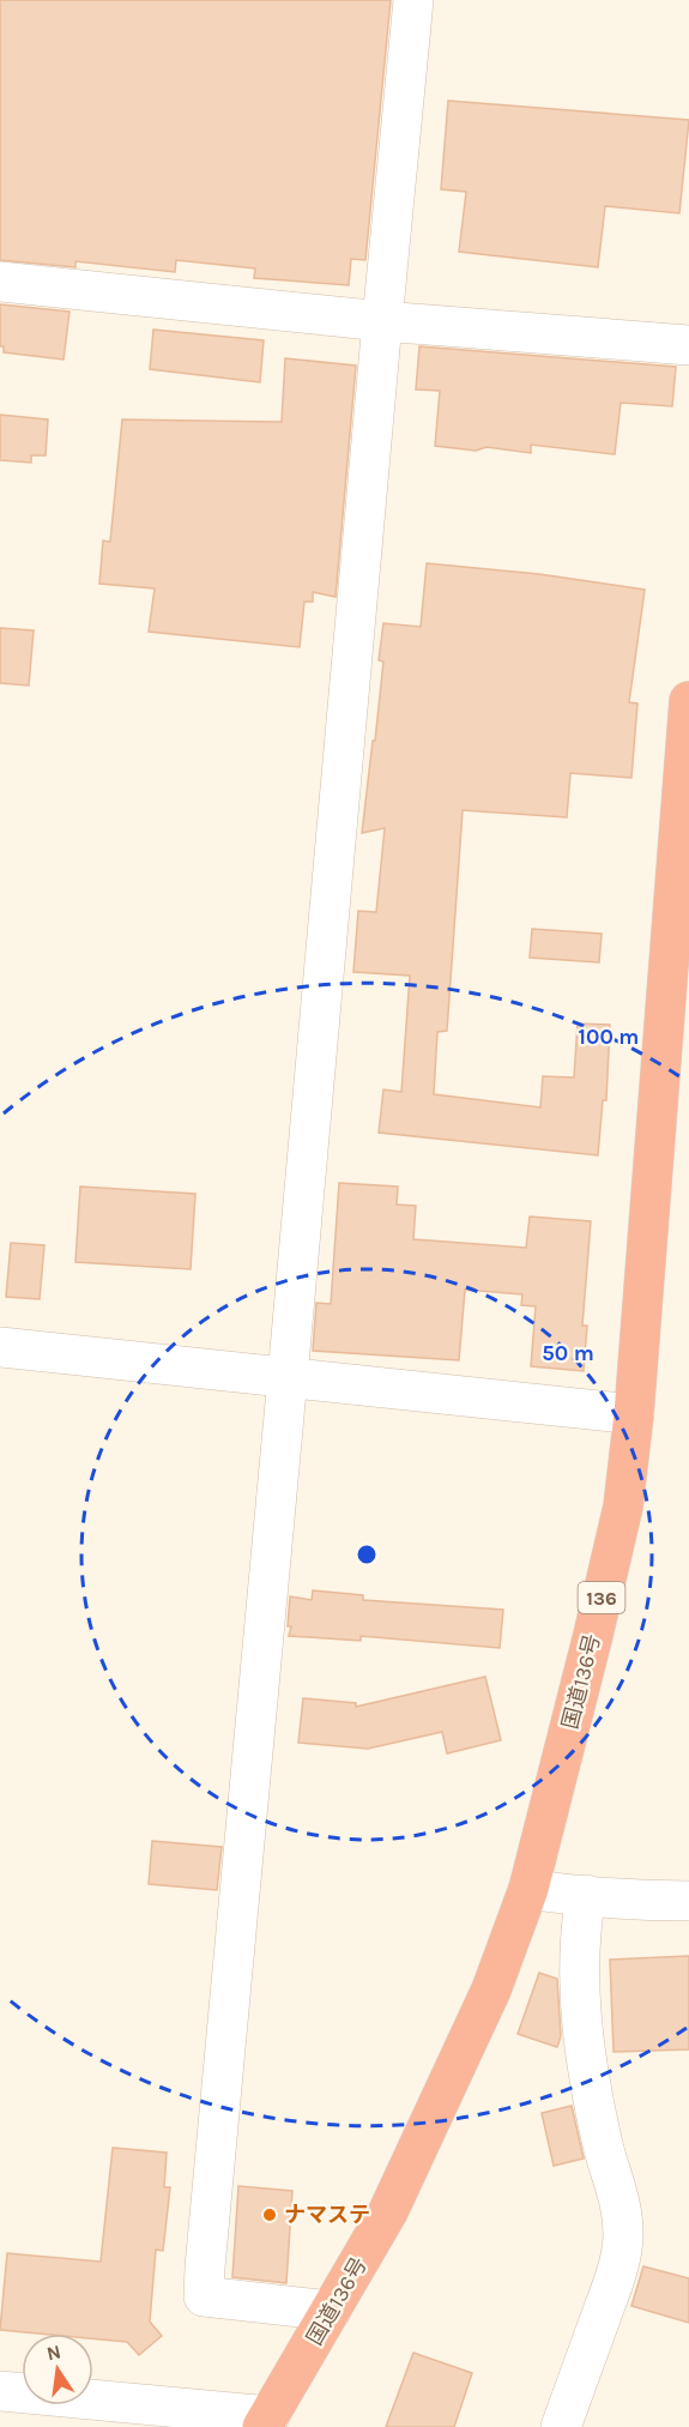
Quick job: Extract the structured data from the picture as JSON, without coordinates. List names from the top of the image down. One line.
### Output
{"streets":{"highway":["136","国道136号"]},"places":["ナマステ"],"north":"top","rings":["100 m","50 m"]}
